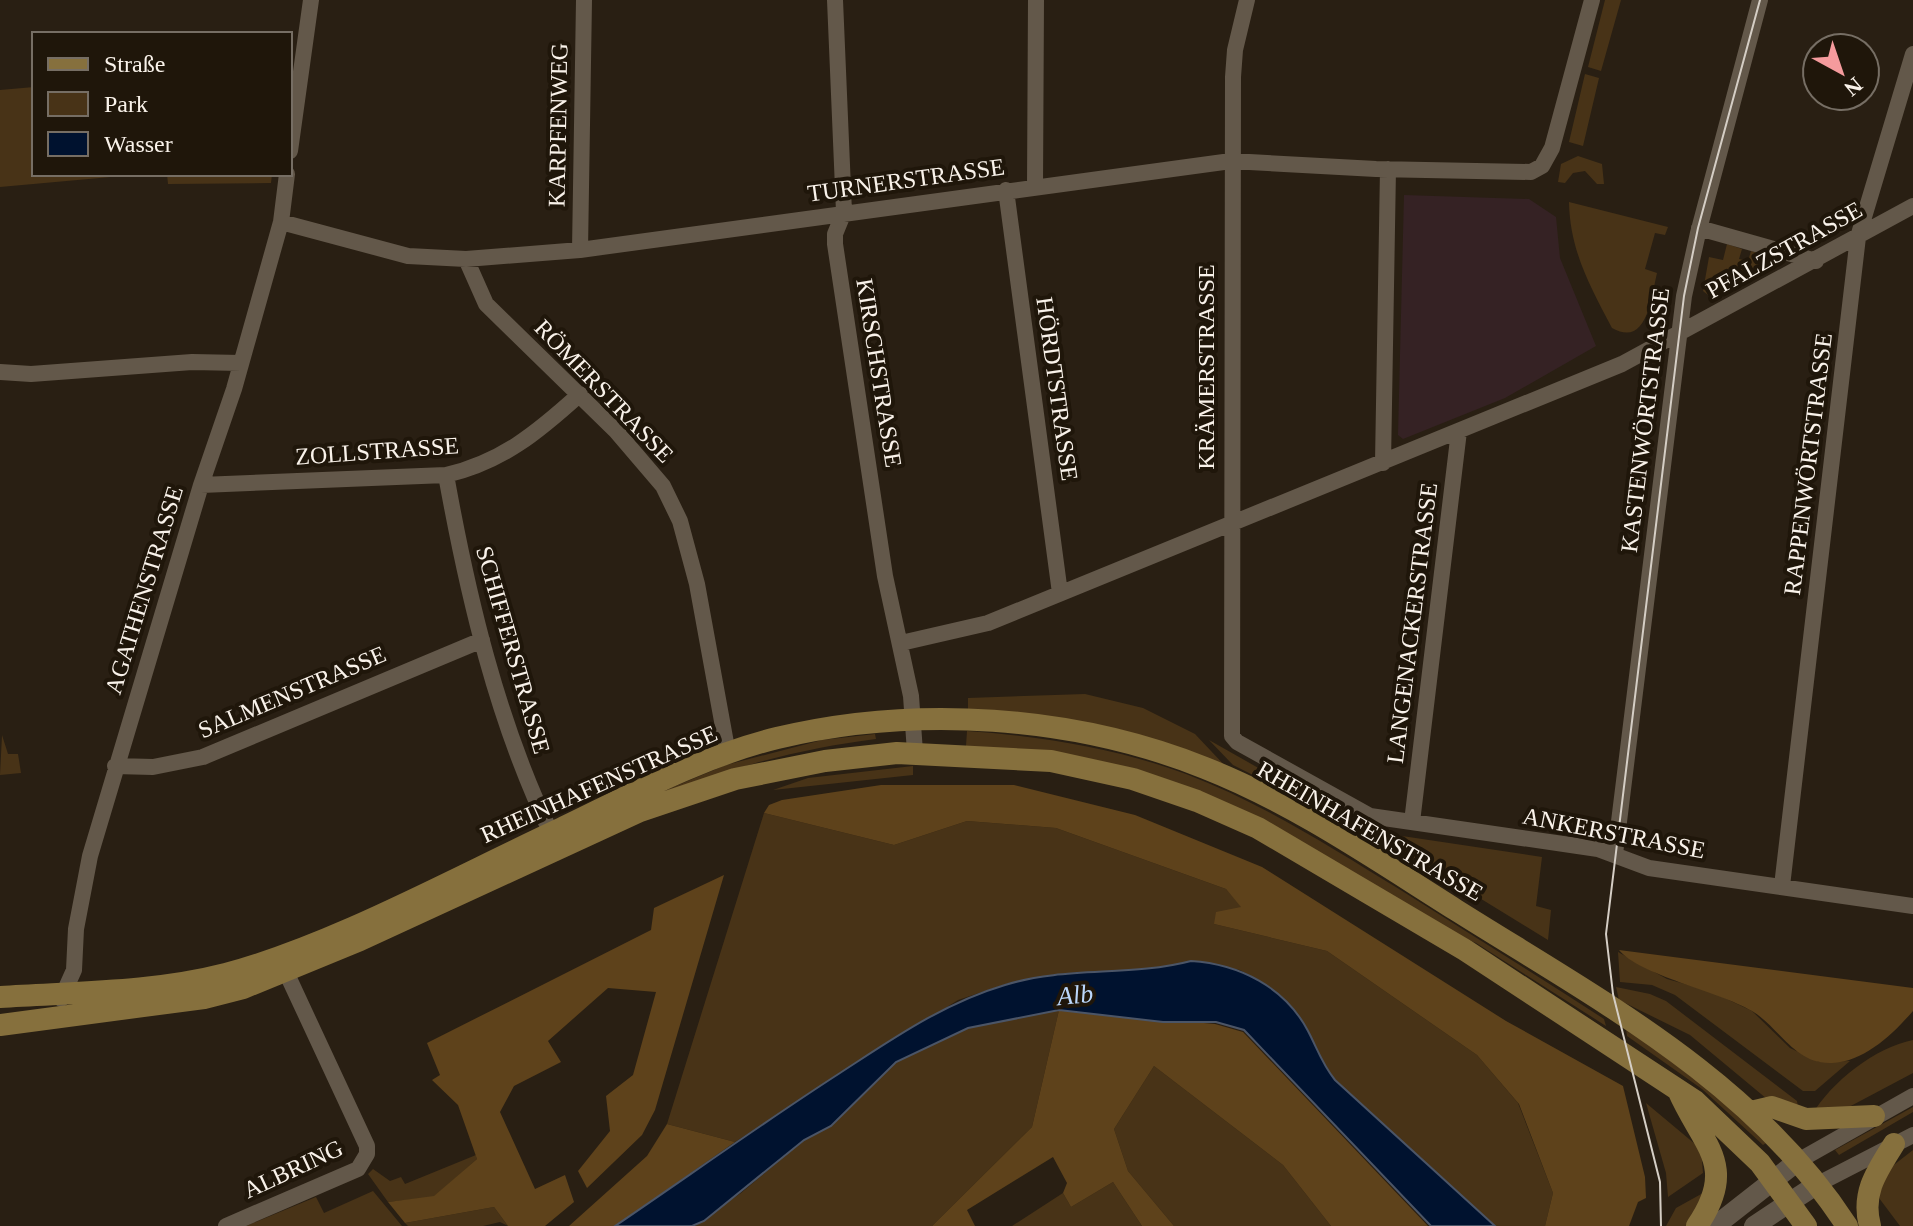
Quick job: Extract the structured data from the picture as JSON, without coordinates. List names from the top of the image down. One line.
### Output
{"streets":{"main road":["RHEINHAFENSTRASSE"],"street":["KARPFENWEG","TURNERSTRASSE","PFALZSTRASSE","KRÄMERSTRASSE","KIRSCHSTRASSE","HÖRDTSTRASSE","RÖMERSTRASSE","KASTENWÖRTSTRASSE","ZOLLSTRASSE","RAPPENWÖRTSTRASSE","AGATHENSTRASSE","LANGENACKERSTRASSE","SCHIFFERSTRASSE","SALMENSTRASSE","ANKERSTRASSE","ALBRING"]},"crossings":[["KARPFENWEG","TURNERSTRASSE"],["TURNERSTRASSE","KRÄMERSTRASSE"],["TURNERSTRASSE","KIRSCHSTRASSE"],["TURNERSTRASSE","HÖRDTSTRASSE"],["TURNERSTRASSE","RÖMERSTRASSE"],["TURNERSTRASSE","AGATHENSTRASSE"],["PFALZSTRASSE","KRÄMERSTRASSE"],["PFALZSTRASSE","KIRSCHSTRASSE"],["PFALZSTRASSE","HÖRDTSTRASSE"],["PFALZSTRASSE","KASTENWÖRTSTRASSE"],["PFALZSTRASSE","RAPPENWÖRTSTRASSE"],["PFALZSTRASSE","LANGENACKERSTRASSE"],["KRÄMERSTRASSE","ANKERSTRASSE"],["KIRSCHSTRASSE","RHEINHAFENSTRASSE"],["RÖMERSTRASSE","ZOLLSTRASSE"],["RÖMERSTRASSE","RHEINHAFENSTRASSE"],["KASTENWÖRTSTRASSE","ANKERSTRASSE"],["ZOLLSTRASSE","AGATHENSTRASSE"],["ZOLLSTRASSE","SCHIFFERSTRASSE"],["RAPPENWÖRTSTRASSE","ANKERSTRASSE"],["AGATHENSTRASSE","SALMENSTRASSE"],["AGATHENSTRASSE","RHEINHAFENSTRASSE"],["LANGENACKERSTRASSE","ANKERSTRASSE"],["SCHIFFERSTRASSE","SALMENSTRASSE"],["SCHIFFERSTRASSE","RHEINHAFENSTRASSE"],["RHEINHAFENSTRASSE","ALBRING"]],"water":["Alb"],"legend":["Straße","Park","Wasser"],"north":"bottom right"}
